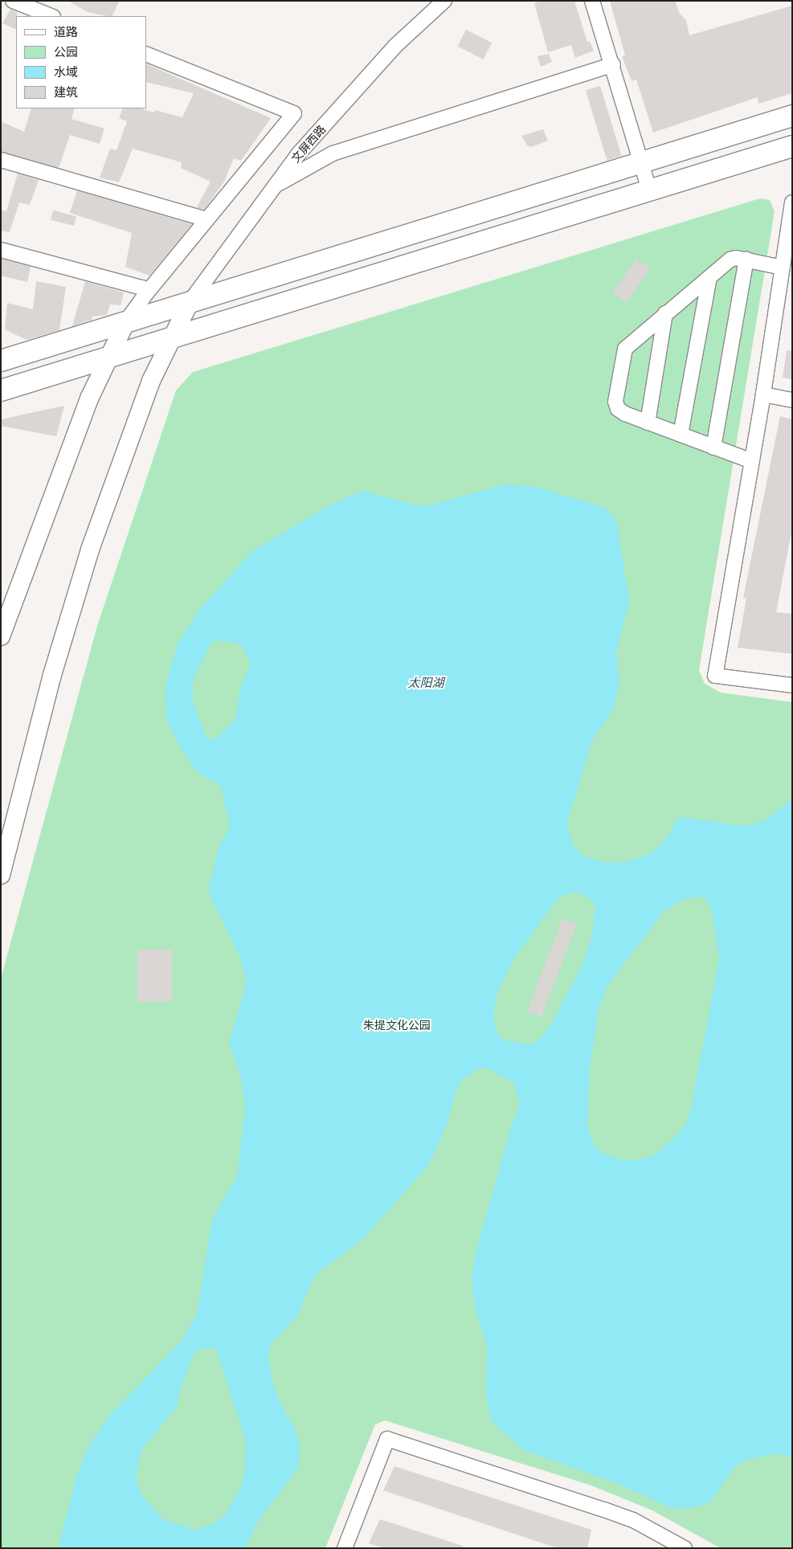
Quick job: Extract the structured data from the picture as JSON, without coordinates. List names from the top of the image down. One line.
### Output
{"streets":{"street":["文屏西路"]},"water":["太阳湖"],"parks":["朱提文化公园"],"legend":["道路","公园","水域","建筑"]}
